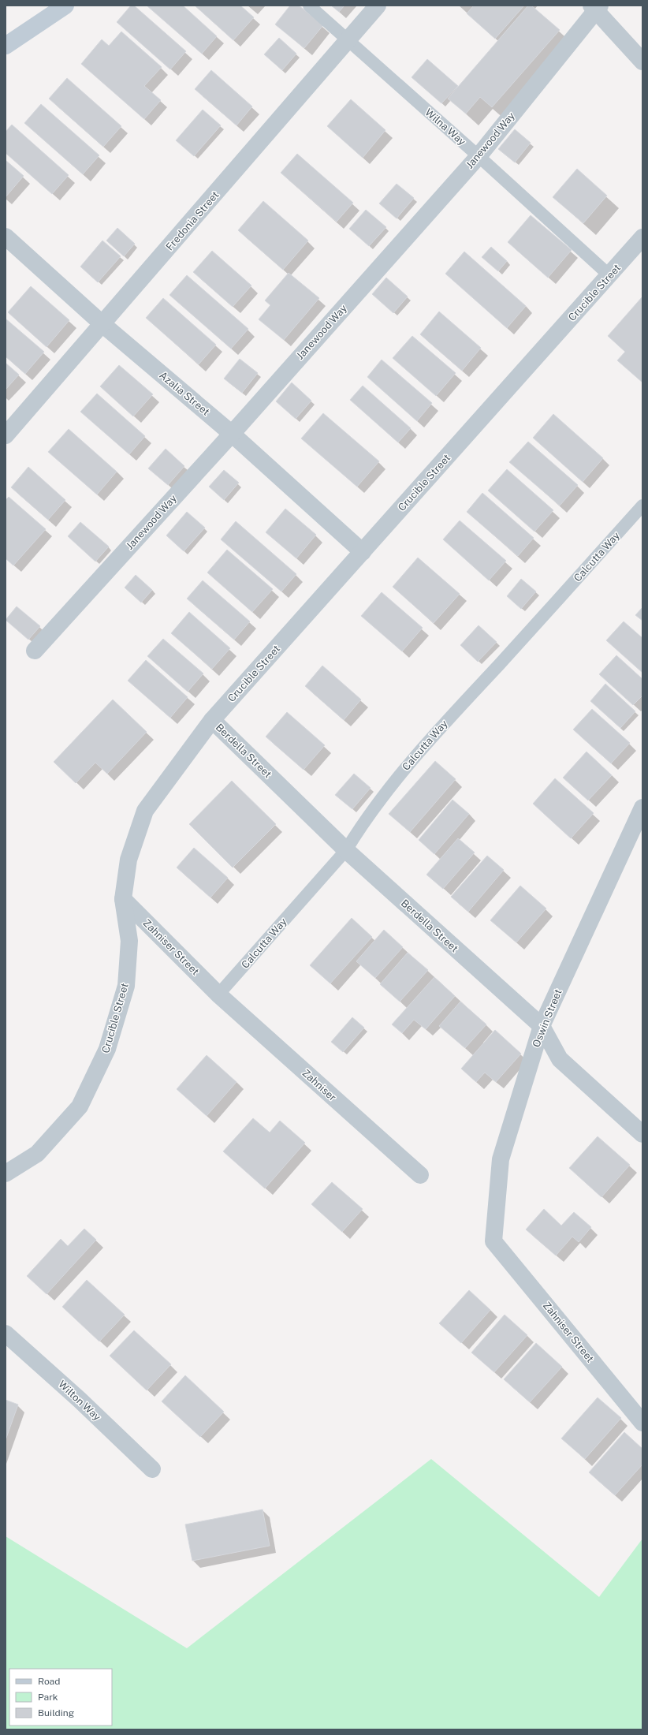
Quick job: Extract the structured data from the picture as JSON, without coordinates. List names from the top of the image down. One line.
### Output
{"streets":{"street":["Janewood Way","Fredonia Street","Crucible Street","Azalia Street","Berdella Street","Zahniser Street","Oswin Street","Zahniser","Wilton Way"],"lane":["Wilna Way","Calcutta Way"]},"crossings":[["Wilna Way","Janewood Way"],["Wilna Way","Fredonia Street"],["Wilna Way","Crucible Street"],["Janewood Way","Azalia Street"],["Fredonia Street","Azalia Street"],["Crucible Street","Azalia Street"],["Crucible Street","Berdella Street"],["Crucible Street","Zahniser Street"],["Calcutta Way","Berdella Street"],["Calcutta Way","Zahniser Street"],["Calcutta Way","Zahniser"],["Berdella Street","Oswin Street"],["Zahniser Street","Oswin Street"],["Zahniser Street","Zahniser"]],"legend":["Road","Park","Building"]}
